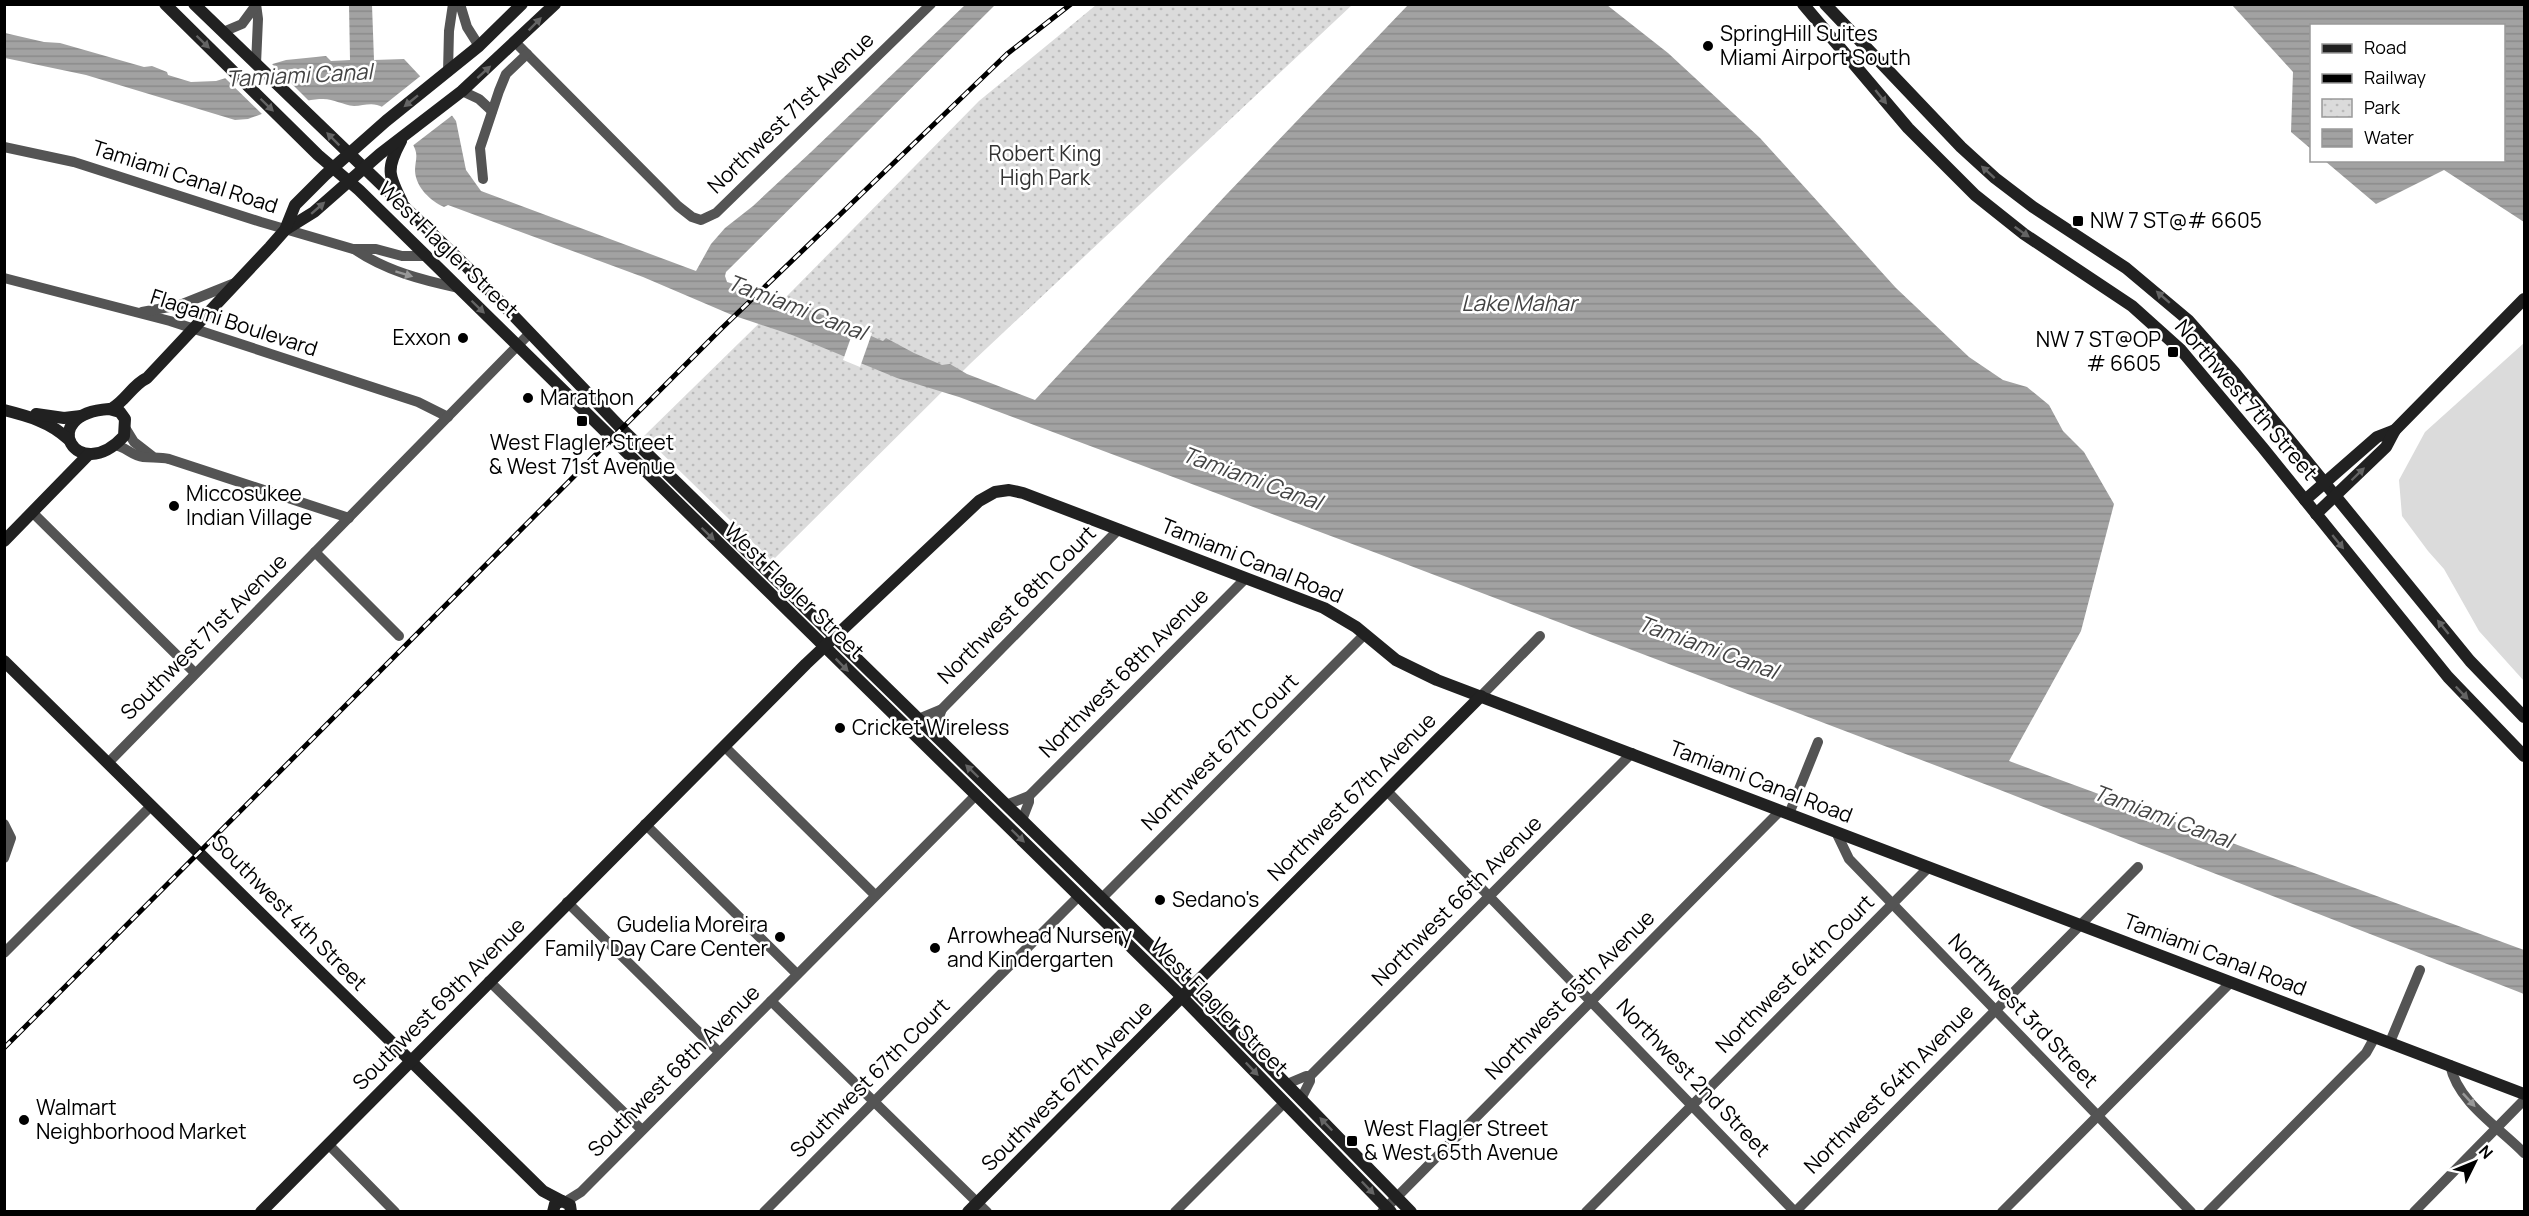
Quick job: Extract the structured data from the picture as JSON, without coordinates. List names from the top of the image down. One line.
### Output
{"streets":{"main road":["Tamiami Canal Road","West Flagler Street","Northwest 7th Street","Northwest 67th Avenue","Southwest 4th Street","Southwest 69th Avenue","Southwest 67th Avenue"],"street":["Northwest 71st Avenue","Flagami Boulevard","Northwest 68th Court","Southwest 71st Avenue","Northwest 68th Avenue","Northwest 67th Court","Northwest 66th Avenue","Northwest 64th Court","Northwest 65th Avenue","Northwest 3rd Street","Southwest 68th Avenue","Southwest 67th Court","Northwest 2nd Street","Northwest 64th Avenue"]},"crossings":[["Tamiami Canal Road","West Flagler Street"],["Tamiami Canal Road","Northwest 68th Court"],["Tamiami Canal Road","Northwest 68th Avenue"],["Tamiami Canal Road","Northwest 67th Court"],["Tamiami Canal Road","Northwest 67th Avenue"],["Tamiami Canal Road","Northwest 66th Avenue"],["Tamiami Canal Road","Northwest 64th Court"],["Tamiami Canal Road","Northwest 65th Avenue"],["Tamiami Canal Road","Southwest 69th Avenue"],["Tamiami Canal Road","Northwest 3rd Street"],["Tamiami Canal Road","Northwest 64th Avenue"],["West Flagler Street","Northwest 68th Court"],["West Flagler Street","Southwest 71st Avenue"],["West Flagler Street","Northwest 68th Avenue"],["West Flagler Street","Northwest 67th Court"],["West Flagler Street","Northwest 67th Avenue"],["West Flagler Street","Northwest 66th Avenue"],["West Flagler Street","Northwest 65th Avenue"],["West Flagler Street","Southwest 69th Avenue"],["West Flagler Street","Southwest 68th Avenue"],["West Flagler Street","Southwest 67th Court"],["West Flagler Street","Southwest 67th Avenue"],["Flagami Boulevard","Southwest 71st Avenue"],["Southwest 71st Avenue","Southwest 4th Street"],["Northwest 67th Avenue","Northwest 2nd Street"],["Northwest 67th Avenue","Southwest 67th Avenue"],["Northwest 66th Avenue","Northwest 2nd Street"],["Southwest 4th Street","Southwest 69th Avenue"],["Southwest 4th Street","Southwest 68th Avenue"],["Northwest 64th Court","Northwest 3rd Street"],["Northwest 64th Court","Northwest 2nd Street"],["Northwest 65th Avenue","Northwest 2nd Street"],["Northwest 3rd Street","Northwest 64th Avenue"],["Northwest 2nd Street","Northwest 64th Avenue"]],"water":["Tamiami Canal","Lake Mahar"],"parks":["Robert King High Park"],"places":{"other":["SpringHill Suites Miami Airport South","Exxon","Marathon","Miccosukee Indian Village","Cricket Wireless","Sedano's","Gudelia Moreira Family Day Care Center","Arrowhead Nursery and Kindergarten","Walmart Neighborhood Market"],"transit":["NW 7 ST@# 6605","NW 7 ST@OP # 6605","West Flagler Street & West 71st Avenue","West Flagler Street & West 65th Avenue"]},"legend":["Road","Railway","Park","Water"],"north":"top right"}
